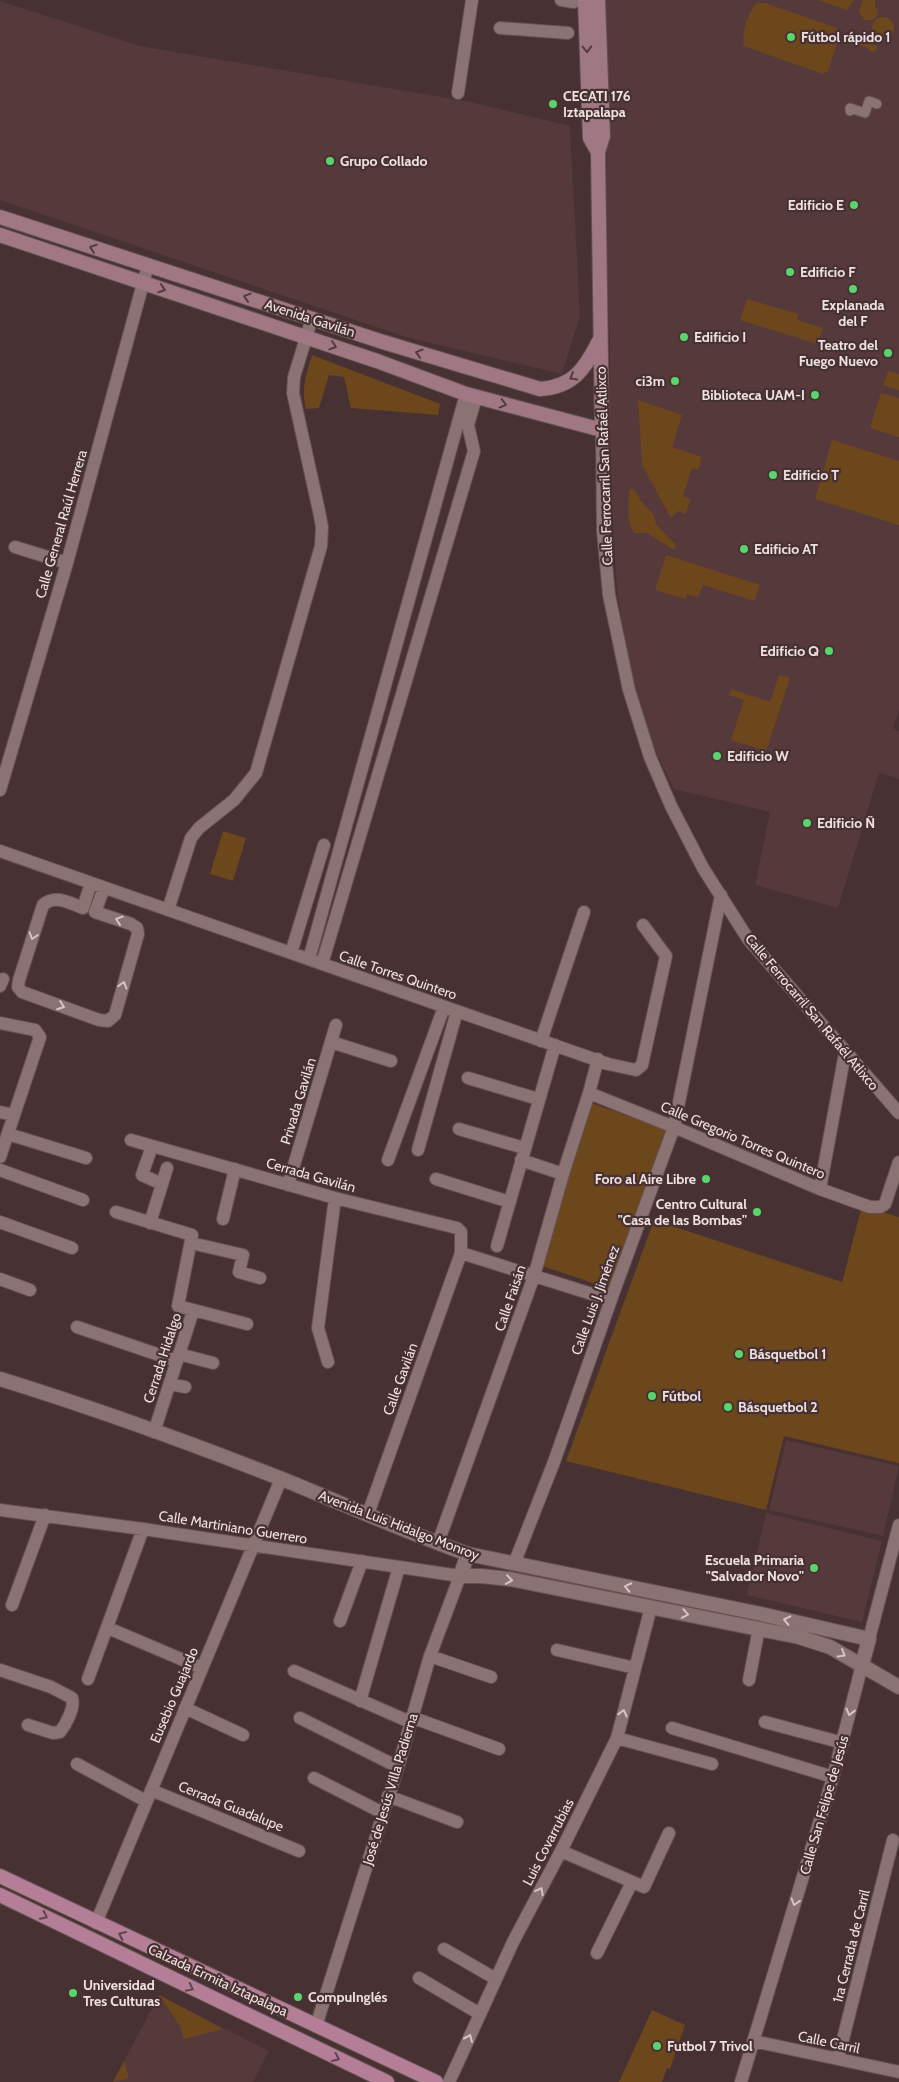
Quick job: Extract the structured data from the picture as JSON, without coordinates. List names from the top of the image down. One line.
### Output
{"streets":{"main road":["Avenida Gavilán","Calle Ferrocarril San Rafaél Atlixco","Calzada Ermita Iztapalapa"],"street":["Calle General Raúl Herrera","Calle Torres Quintero","Privada Gavilán","Calle Gregorio Torres Quintero","Cerrada Gavilán","Calle Faisán","Calle Luis J. Jiménez","Cerrada Hidalgo","Calle Gavilán","Avenida Luis Hidalgo Monroy","Calle Martiniano Guerrero","Eusebio Guajardo","José de Jesús Villa Padierna","Calle San Felipe de Jesús","Cerrada Guadalupe","Luis Covarrubias","1ra Cerrada de Carril","Calle Carril"]},"crossings":[["Avenida Gavilán","Calle Ferrocarril San Rafaél Atlixco"],["Avenida Gavilán","Calle General Raúl Herrera"],["Calle Ferrocarril San Rafaél Atlixco","Calle Luis J. Jiménez"],["Calle Torres Quintero","Calle Faisán"],["Privada Gavilán","Cerrada Gavilán"],["Calle Gregorio Torres Quintero","Calle Faisán"],["Calle Gregorio Torres Quintero","Calle Luis J. Jiménez"],["Cerrada Gavilán","Calle Gavilán"],["Calle Faisán","Avenida Luis Hidalgo Monroy"],["Calle Luis J. Jiménez","Avenida Luis Hidalgo Monroy"],["Cerrada Hidalgo","Avenida Luis Hidalgo Monroy"],["Calle Gavilán","Avenida Luis Hidalgo Monroy"],["Avenida Luis Hidalgo Monroy","Calle Martiniano Guerrero"],["Avenida Luis Hidalgo Monroy","Eusebio Guajardo"],["Avenida Luis Hidalgo Monroy","José de Jesús Villa Padierna"],["Avenida Luis Hidalgo Monroy","Calle San Felipe de Jesús"],["Avenida Luis Hidalgo Monroy","Luis Covarrubias"],["Calle Martiniano Guerrero","Eusebio Guajardo"],["Calle Martiniano Guerrero","José de Jesús Villa Padierna"],["Eusebio Guajardo","Cerrada Guadalupe"],["Eusebio Guajardo","Calzada Ermita Iztapalapa"],["José de Jesús Villa Padierna","Calzada Ermita Iztapalapa"],["Calle San Felipe de Jesús","Calle Carril"],["1ra Cerrada de Carril","Calle Carril"]],"one_way":["Calle San Felipe de Jesús","Luis Covarrubias"],"places":["Fútbol rápido 1","CECATI 176 Iztapalapa","Grupo Collado","Edificio E","Edificio F","Explanada del F","Edificio I","Teatro del Fuego Nuevo","ci3m","Biblioteca UAM-I","Edificio T","Edificio AT","Edificio Q","Edificio W","Edificio Ñ","Foro al Aire Libre","Centro Cultural \"Casa de las Bombas\"","Básquetbol 1","Fútbol","Básquetbol 2","Escuela Primaria \"Salvador Novo\"","Universidad Tres Culturas","CompuInglés","Futbol 7 Trivol"]}
